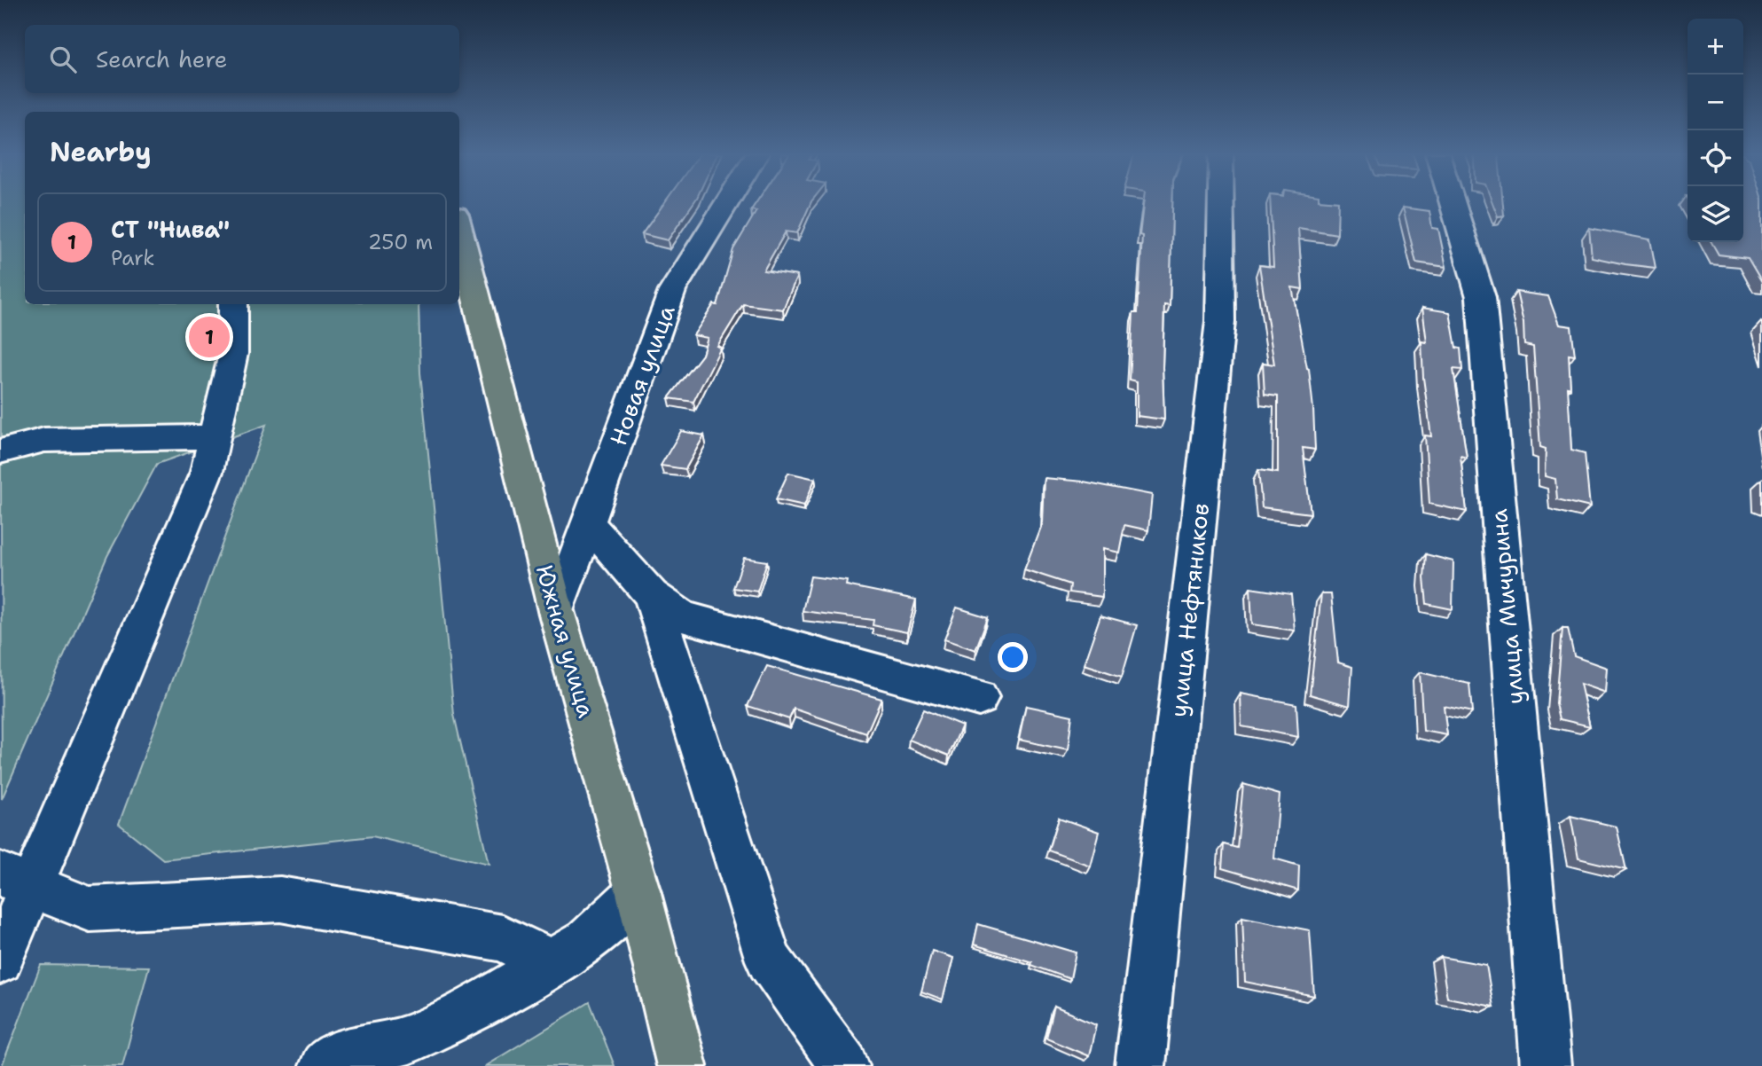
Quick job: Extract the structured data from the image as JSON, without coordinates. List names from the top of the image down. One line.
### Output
{"streets":{"highway":["Южная улица"],"street":["Новая улица","улица Мичурина","улица Нефтяников"]},"crossings":[["Новая улица","Южная улица"]],"page":{"map_buttons":["+","−"],"search":"Search here","heading":"Nearby","list":[{"mark":"1","name":"СТ \"Нива\"","note":"Park","value":"250 m"}],"pins":"1"}}
